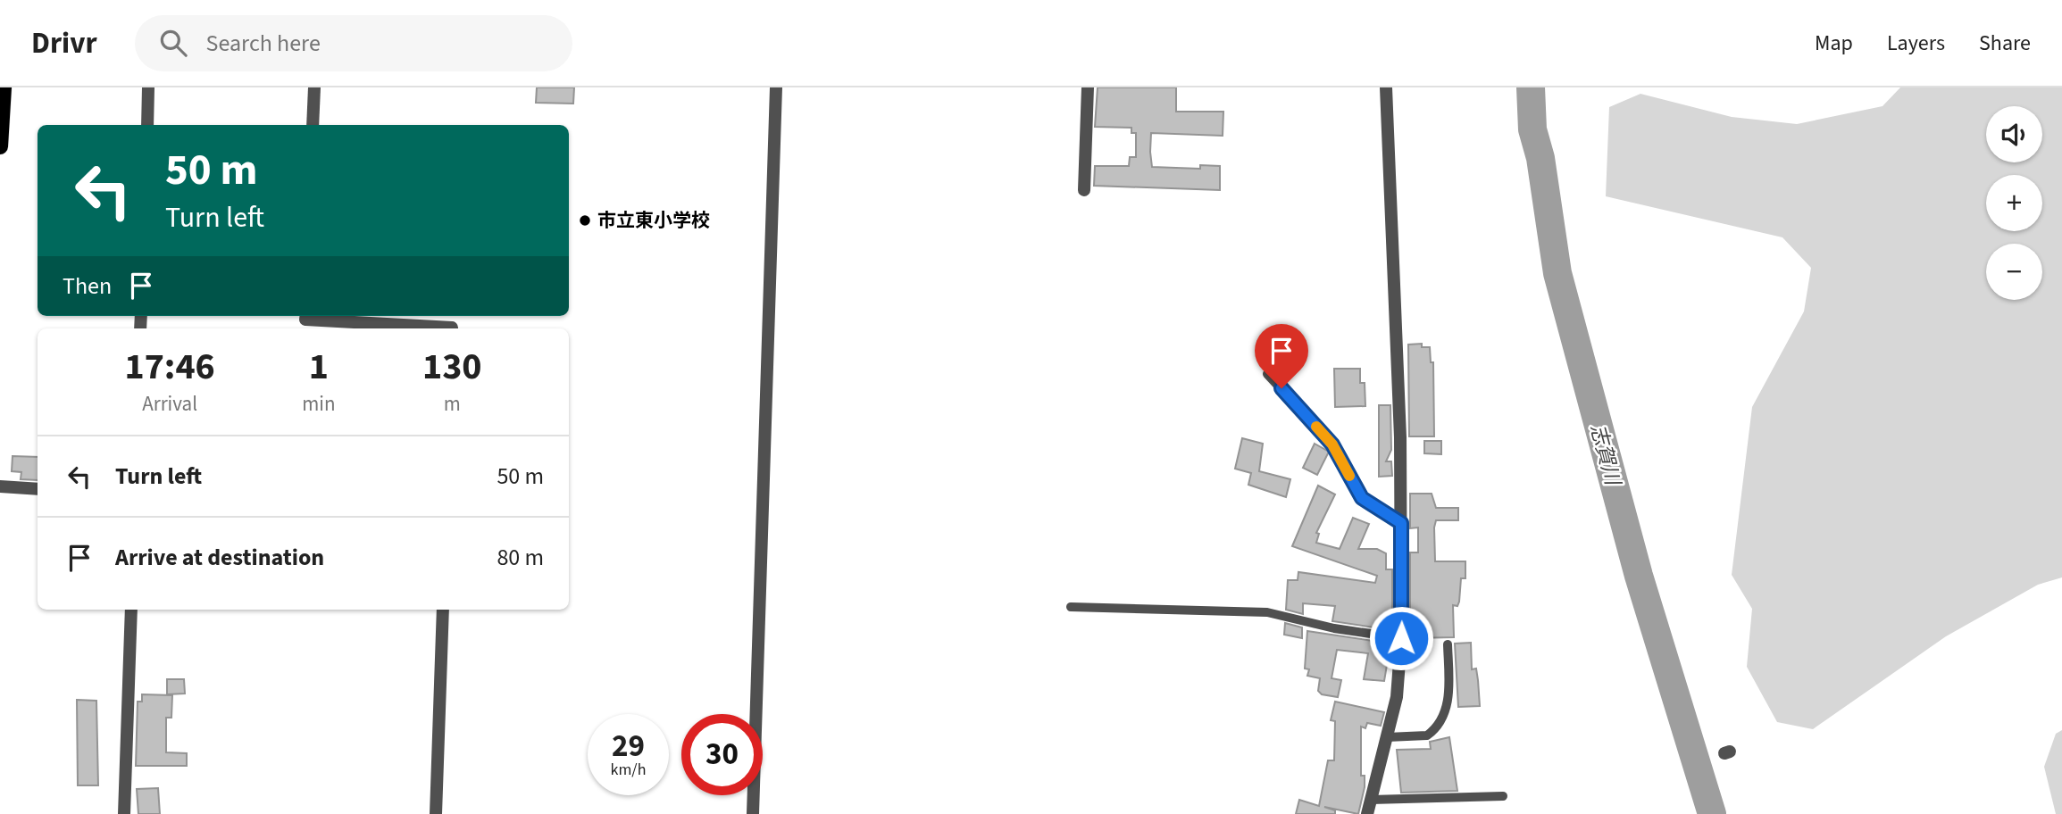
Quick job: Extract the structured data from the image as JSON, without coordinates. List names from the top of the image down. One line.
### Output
{"water":["志賀川"],"places":["市立東小学校"],"page":{"header":"Drivr","search":"Search here","nav":["Map","Layers","Share"],"map_buttons":["+","−"],"turn":["50 m","Turn left"],"then":"Then","eta":["17:46","Arrival","1","min","130","m"],"list":[{"name":"Turn left","value":"50 m"},{"name":"Arrive at destination","value":"80 m"}],"speed":"29 km/h","limit":"30"}}
